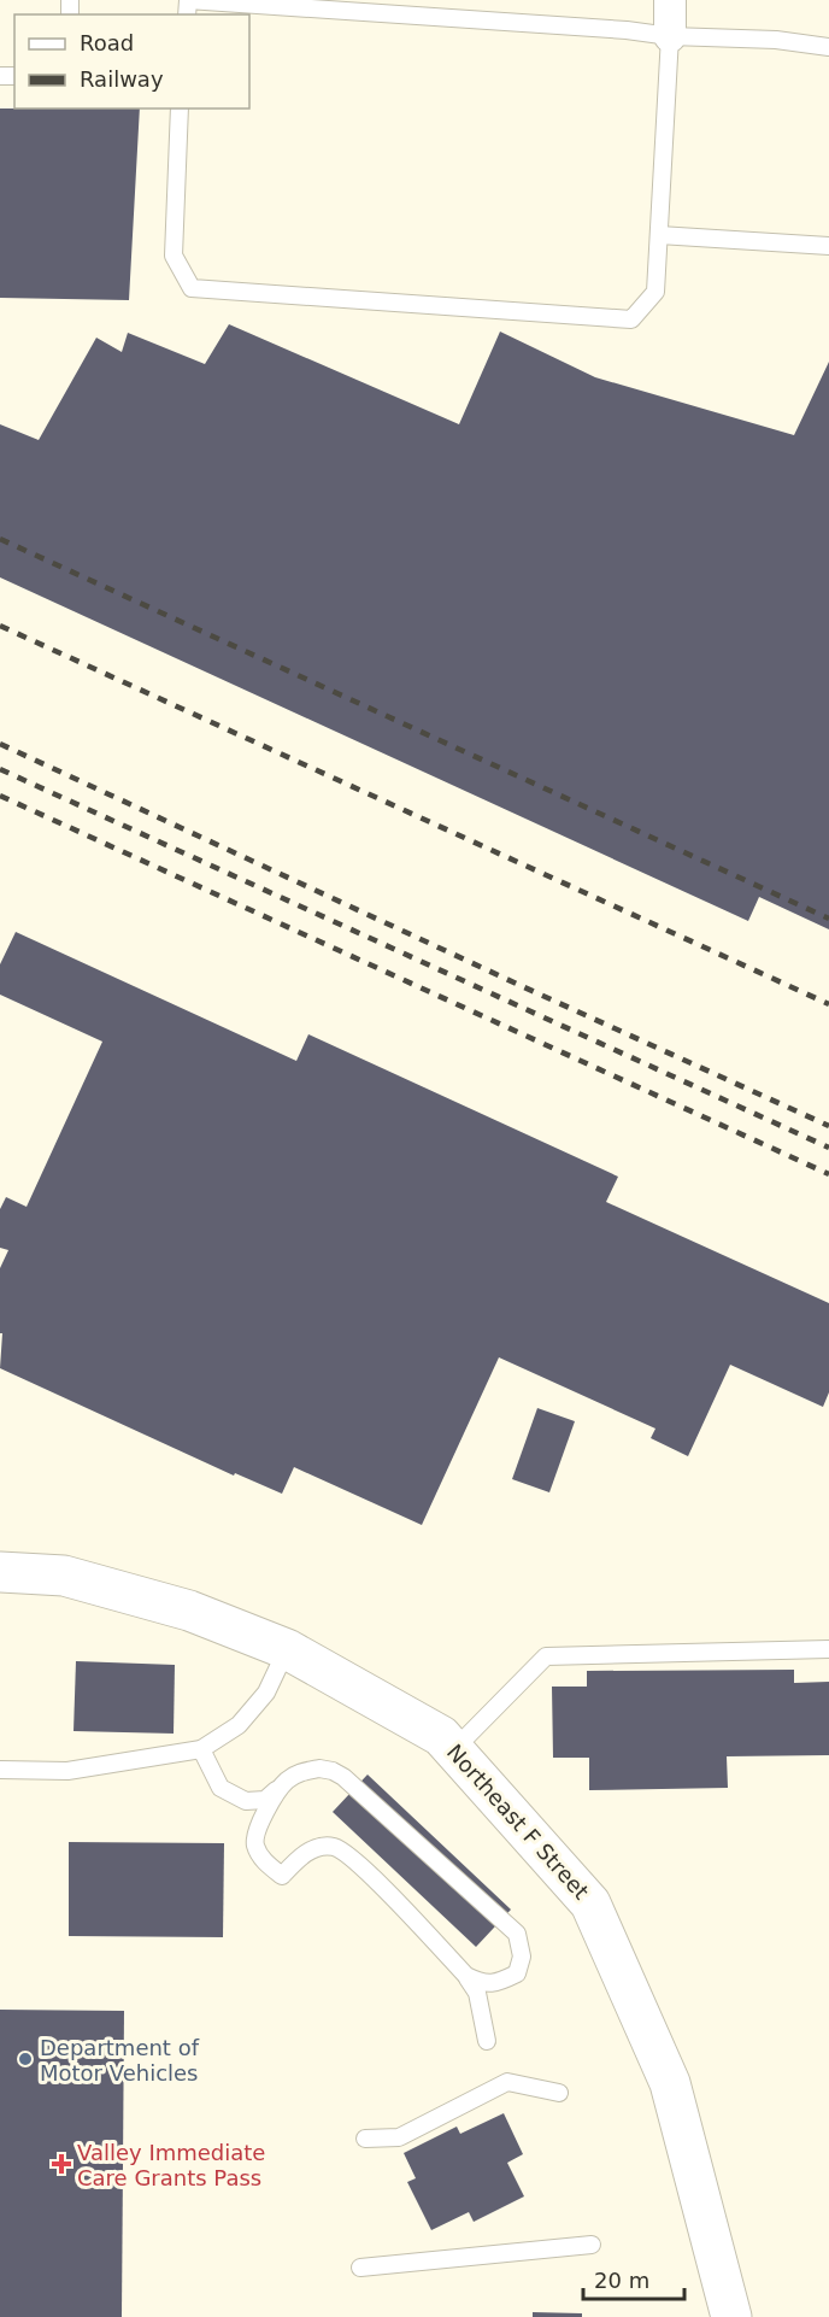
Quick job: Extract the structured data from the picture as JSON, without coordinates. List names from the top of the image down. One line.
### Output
{"streets":{"main road":["Northeast F Street"]},"places":{"other":["Department of Motor Vehicles"],"health":["Valley Immediate Care Grants Pass"]},"legend":["Road","Railway"],"scale_bar":"20 m"}
